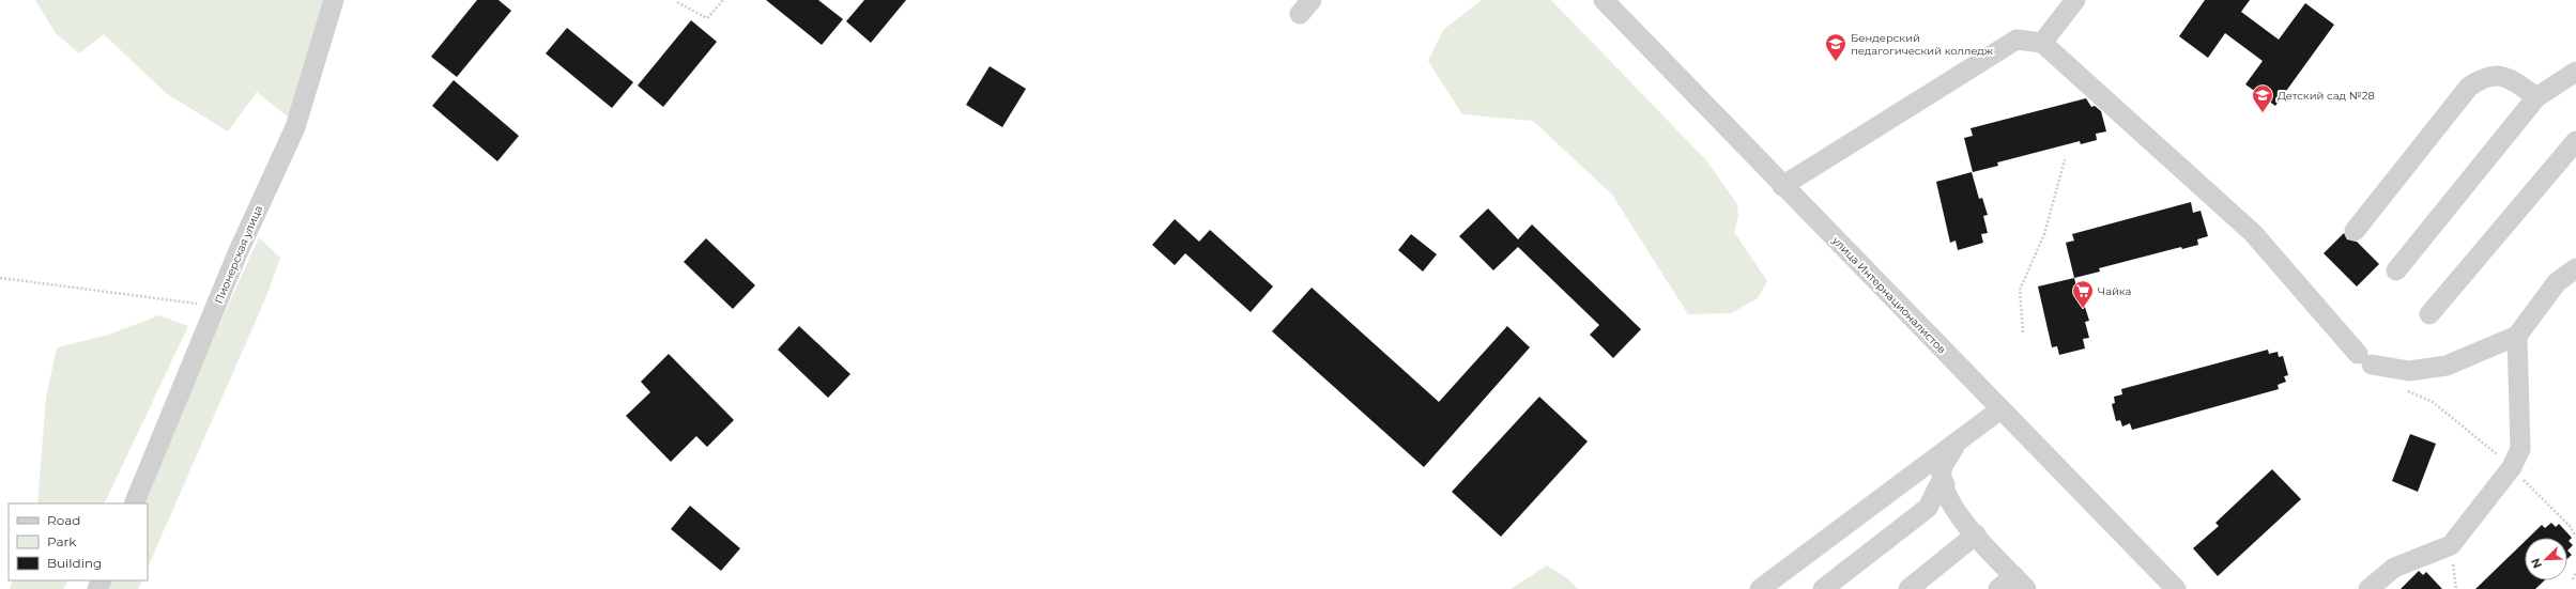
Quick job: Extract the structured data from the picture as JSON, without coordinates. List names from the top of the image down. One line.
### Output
{"streets":{"street":["Пионерская улица","улица Интернационалистов"]},"places":{"school or university":["Бендерский педагогический колледж","Детский сад №28"],"supermarket":["Чайка"]},"legend":["Road","Park","Building"],"north":"bottom left"}
